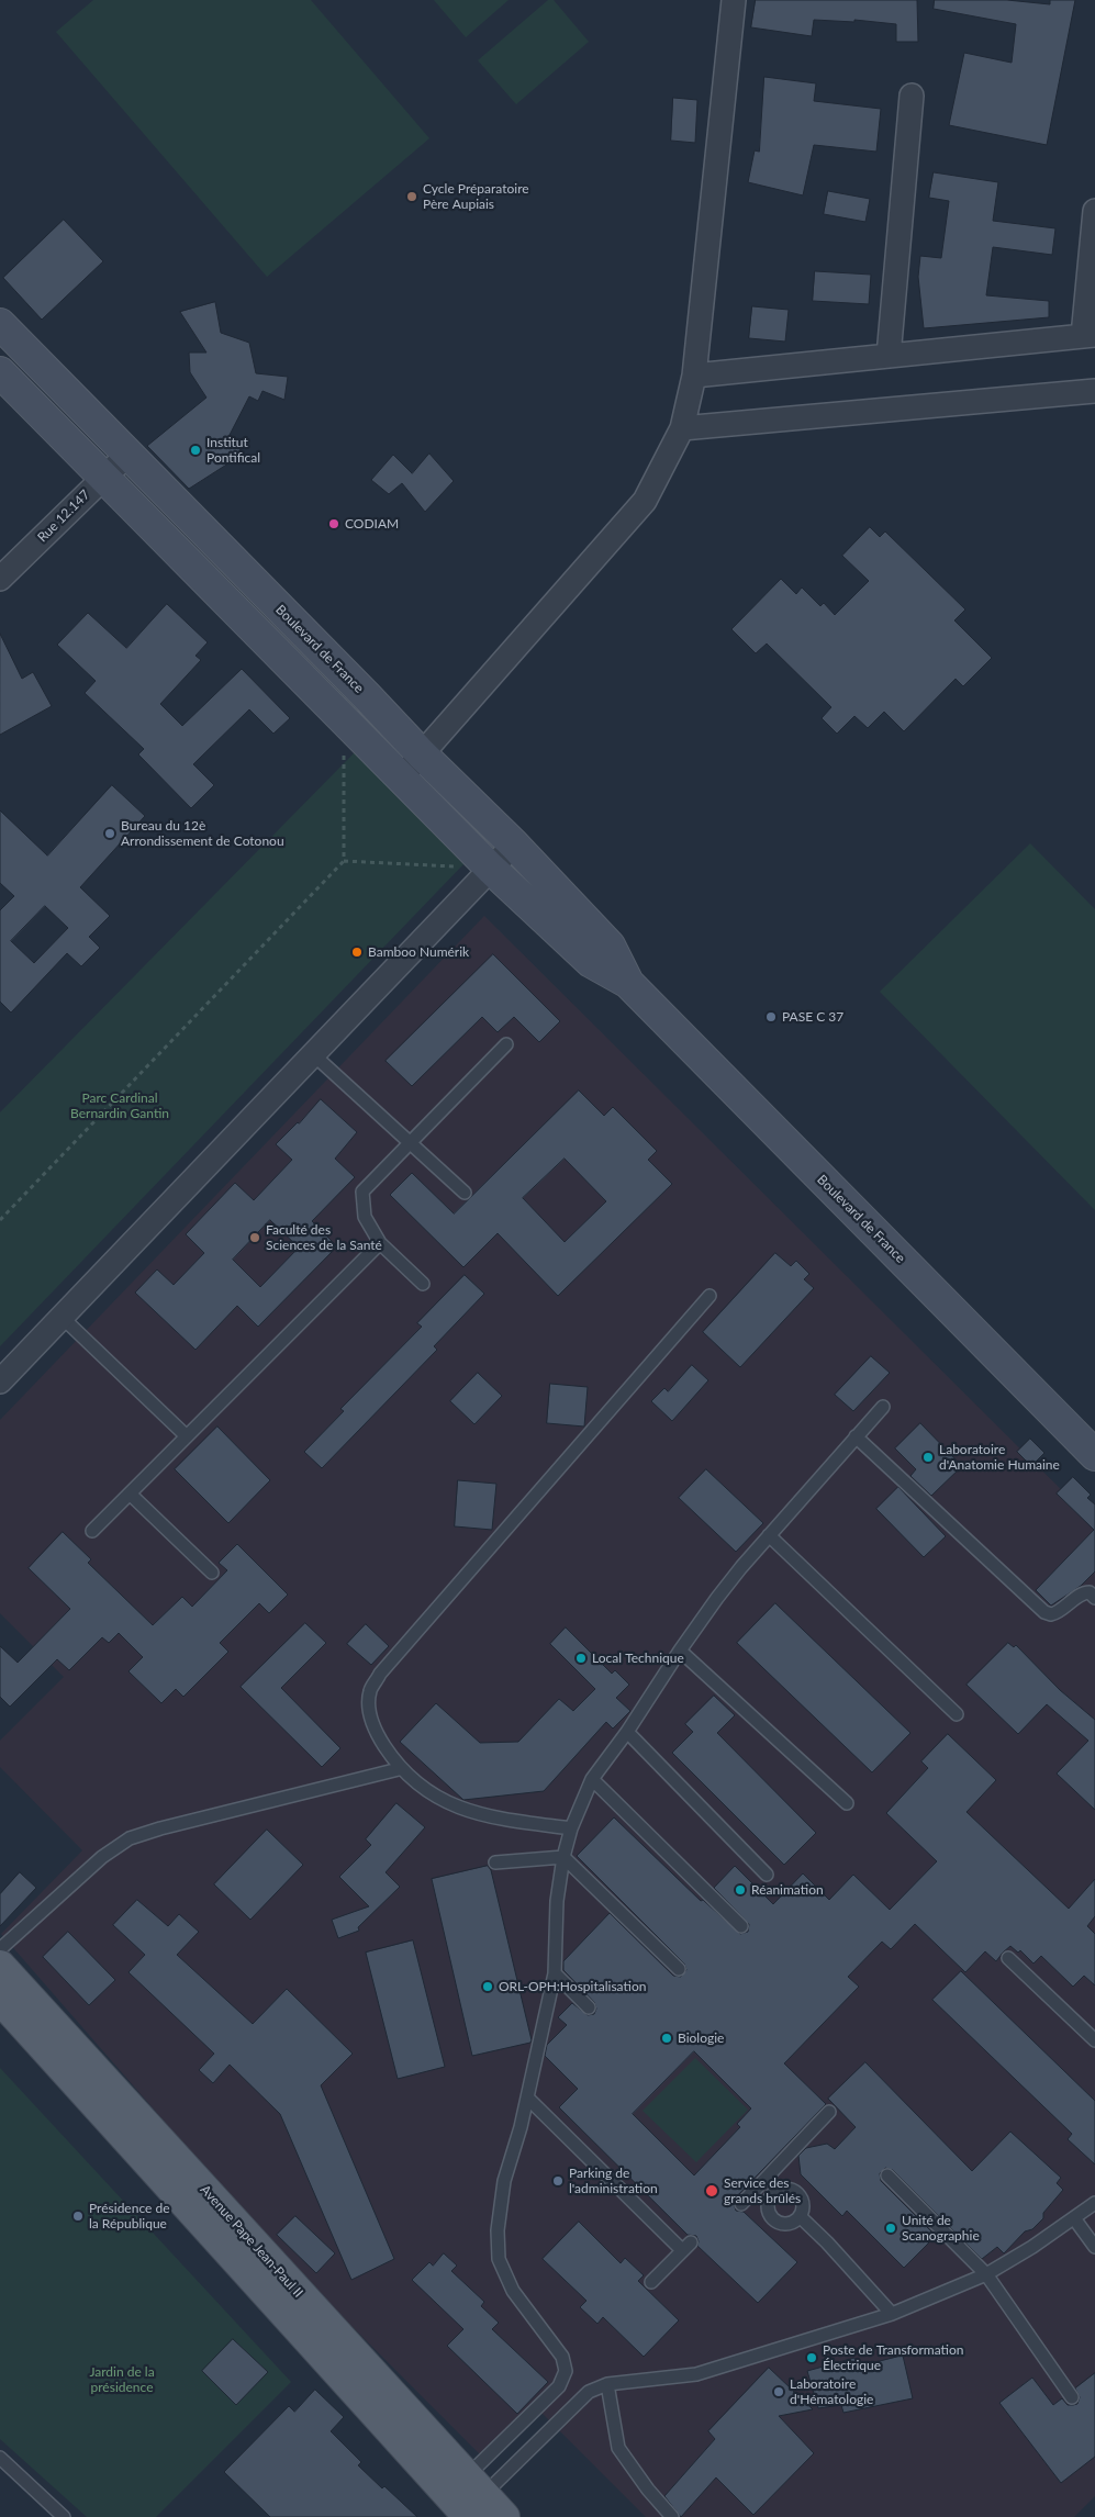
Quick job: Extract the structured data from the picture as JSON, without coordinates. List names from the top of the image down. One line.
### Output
{"streets":{"main road":["Avenue Pape Jean-Paul II"],"street":["Rue 12.147","Boulevard de France"]},"crossings":[["Rue 12.147","Boulevard de France"]],"parks":["Parc Cardinal Bernardin Gantin","Jardin de la présidence"],"places":["Cycle Préparatoire Père Aupiais","Institut Pontifical","CODIAM","Bureau du 12è Arrondissement de Cotonou","Bamboo Numérik","PASE C 37","Faculté des Sciences de la Santé","Laboratoire d'Anatomie Humaine","Local Technique","Réanimation","ORL-OPH:Hospitalisation","Biologie","Parking de l'administration","Service des grands brûlés","Présidence de la République","Unité de Scanographie","Poste de Transformation Électrique","Laboratoire d'Hématologie"]}
